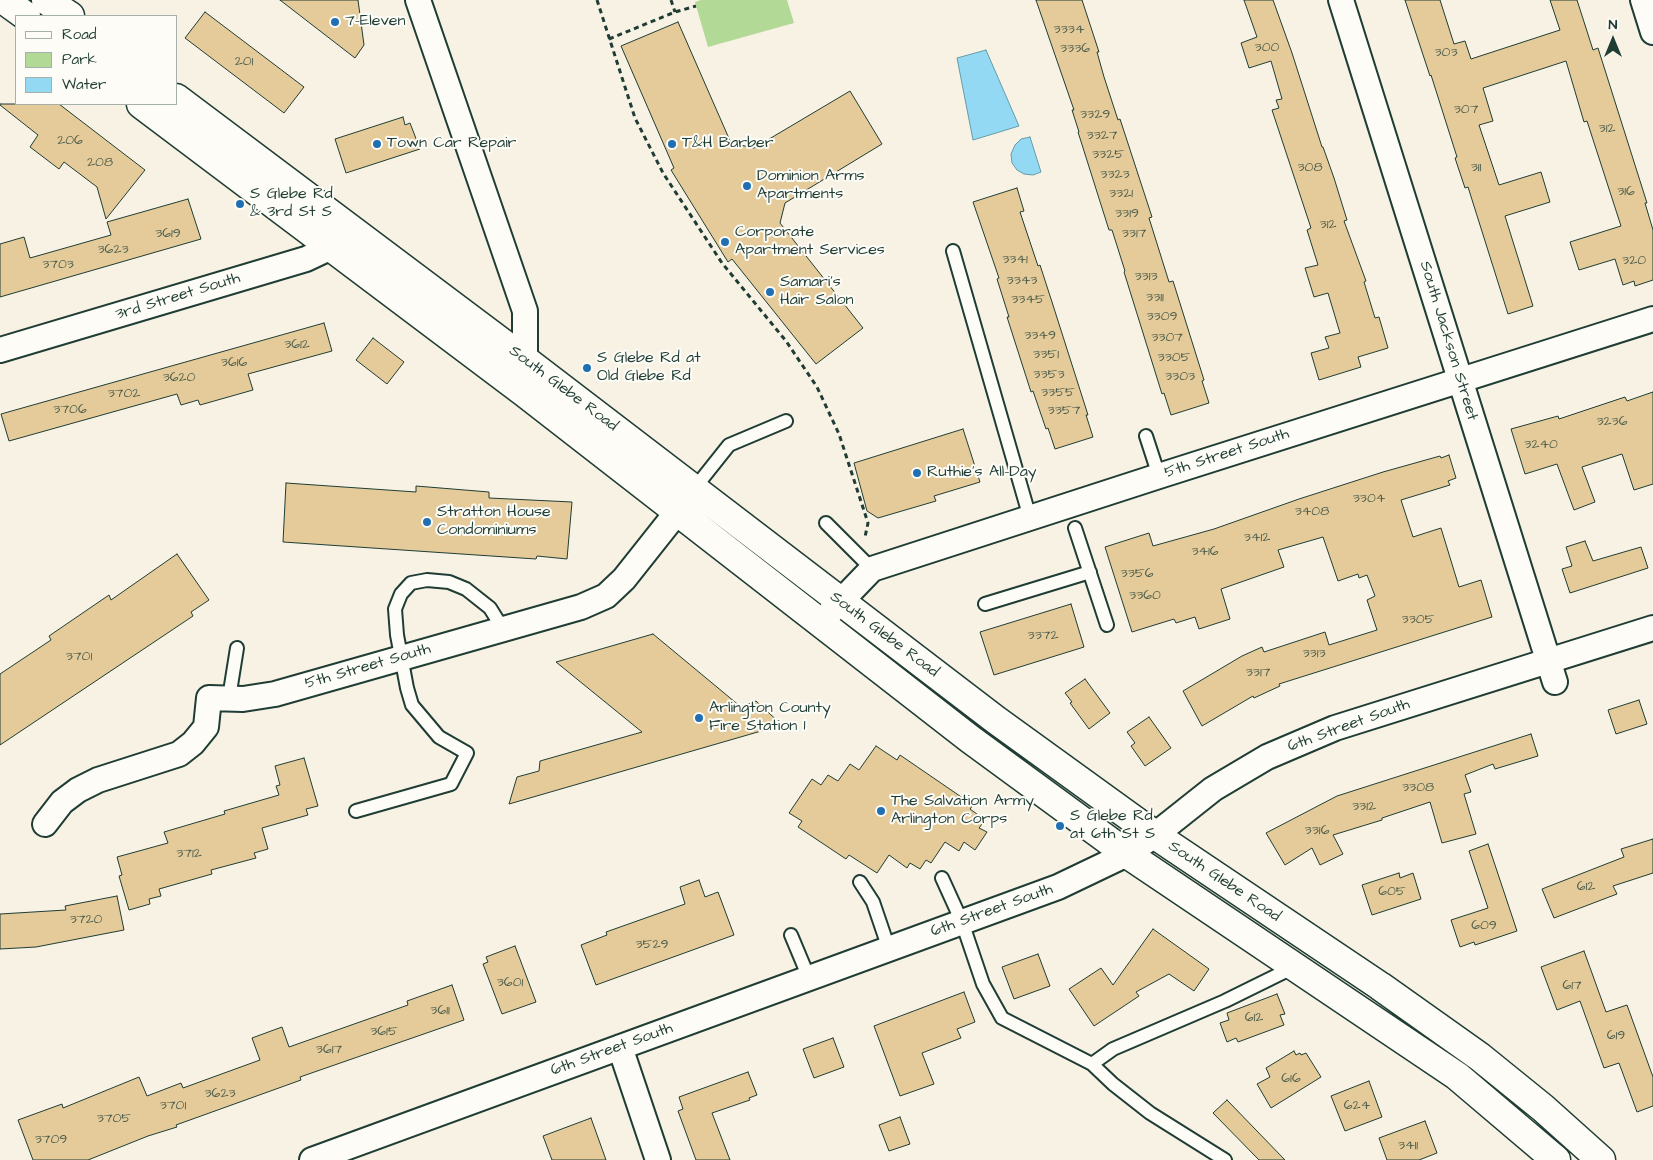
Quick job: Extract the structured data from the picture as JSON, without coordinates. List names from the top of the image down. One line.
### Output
{"streets":{"main road":["South Glebe Road"],"street":["3rd Street South","South Jackson Street","5th Street South","6th Street South"]},"crossings":[["3rd Street South","South Glebe Road"],["South Jackson Street","5th Street South"],["South Jackson Street","6th Street South"],["South Glebe Road","5th Street South"],["South Glebe Road","6th Street South"]],"places":["7-Eleven","Town Car Repair","T&H Barber","Dominion Arms Apartments","S Glebe Rd & 3rd St S","Corporate Apartment Services","Samari's Hair Salon","S Glebe Rd at Old Glebe Rd","Ruthie's All-Day","Stratton House Condominiums","Arlington County Fire Station 1","The Salvation Army Arlington Corps","S Glebe Rd at 6th St S"],"house_numbers":["3334","300","3336","303","201","307","3329","312","3327","206","3325","208","308","311","3323","316","3321","3319","312","3619","3317","3623","3341","320","3703","3313","3343","3311","3345","3309","3349","3307","3612","3351","3305","3616","3353","3303","3620","3355","3702","3706","3357","3236","3240","3304","3408","3412","3416","3356","3360","3305","3372","3313","3701","3317","3308","3312","3316","3712","612","605","3720","609","3529","3601","617","3611","612","3615","619","3617","616","3623","3701","624","3705","3709","3411"],"legend":["Road","Park","Water"],"north":"top"}
